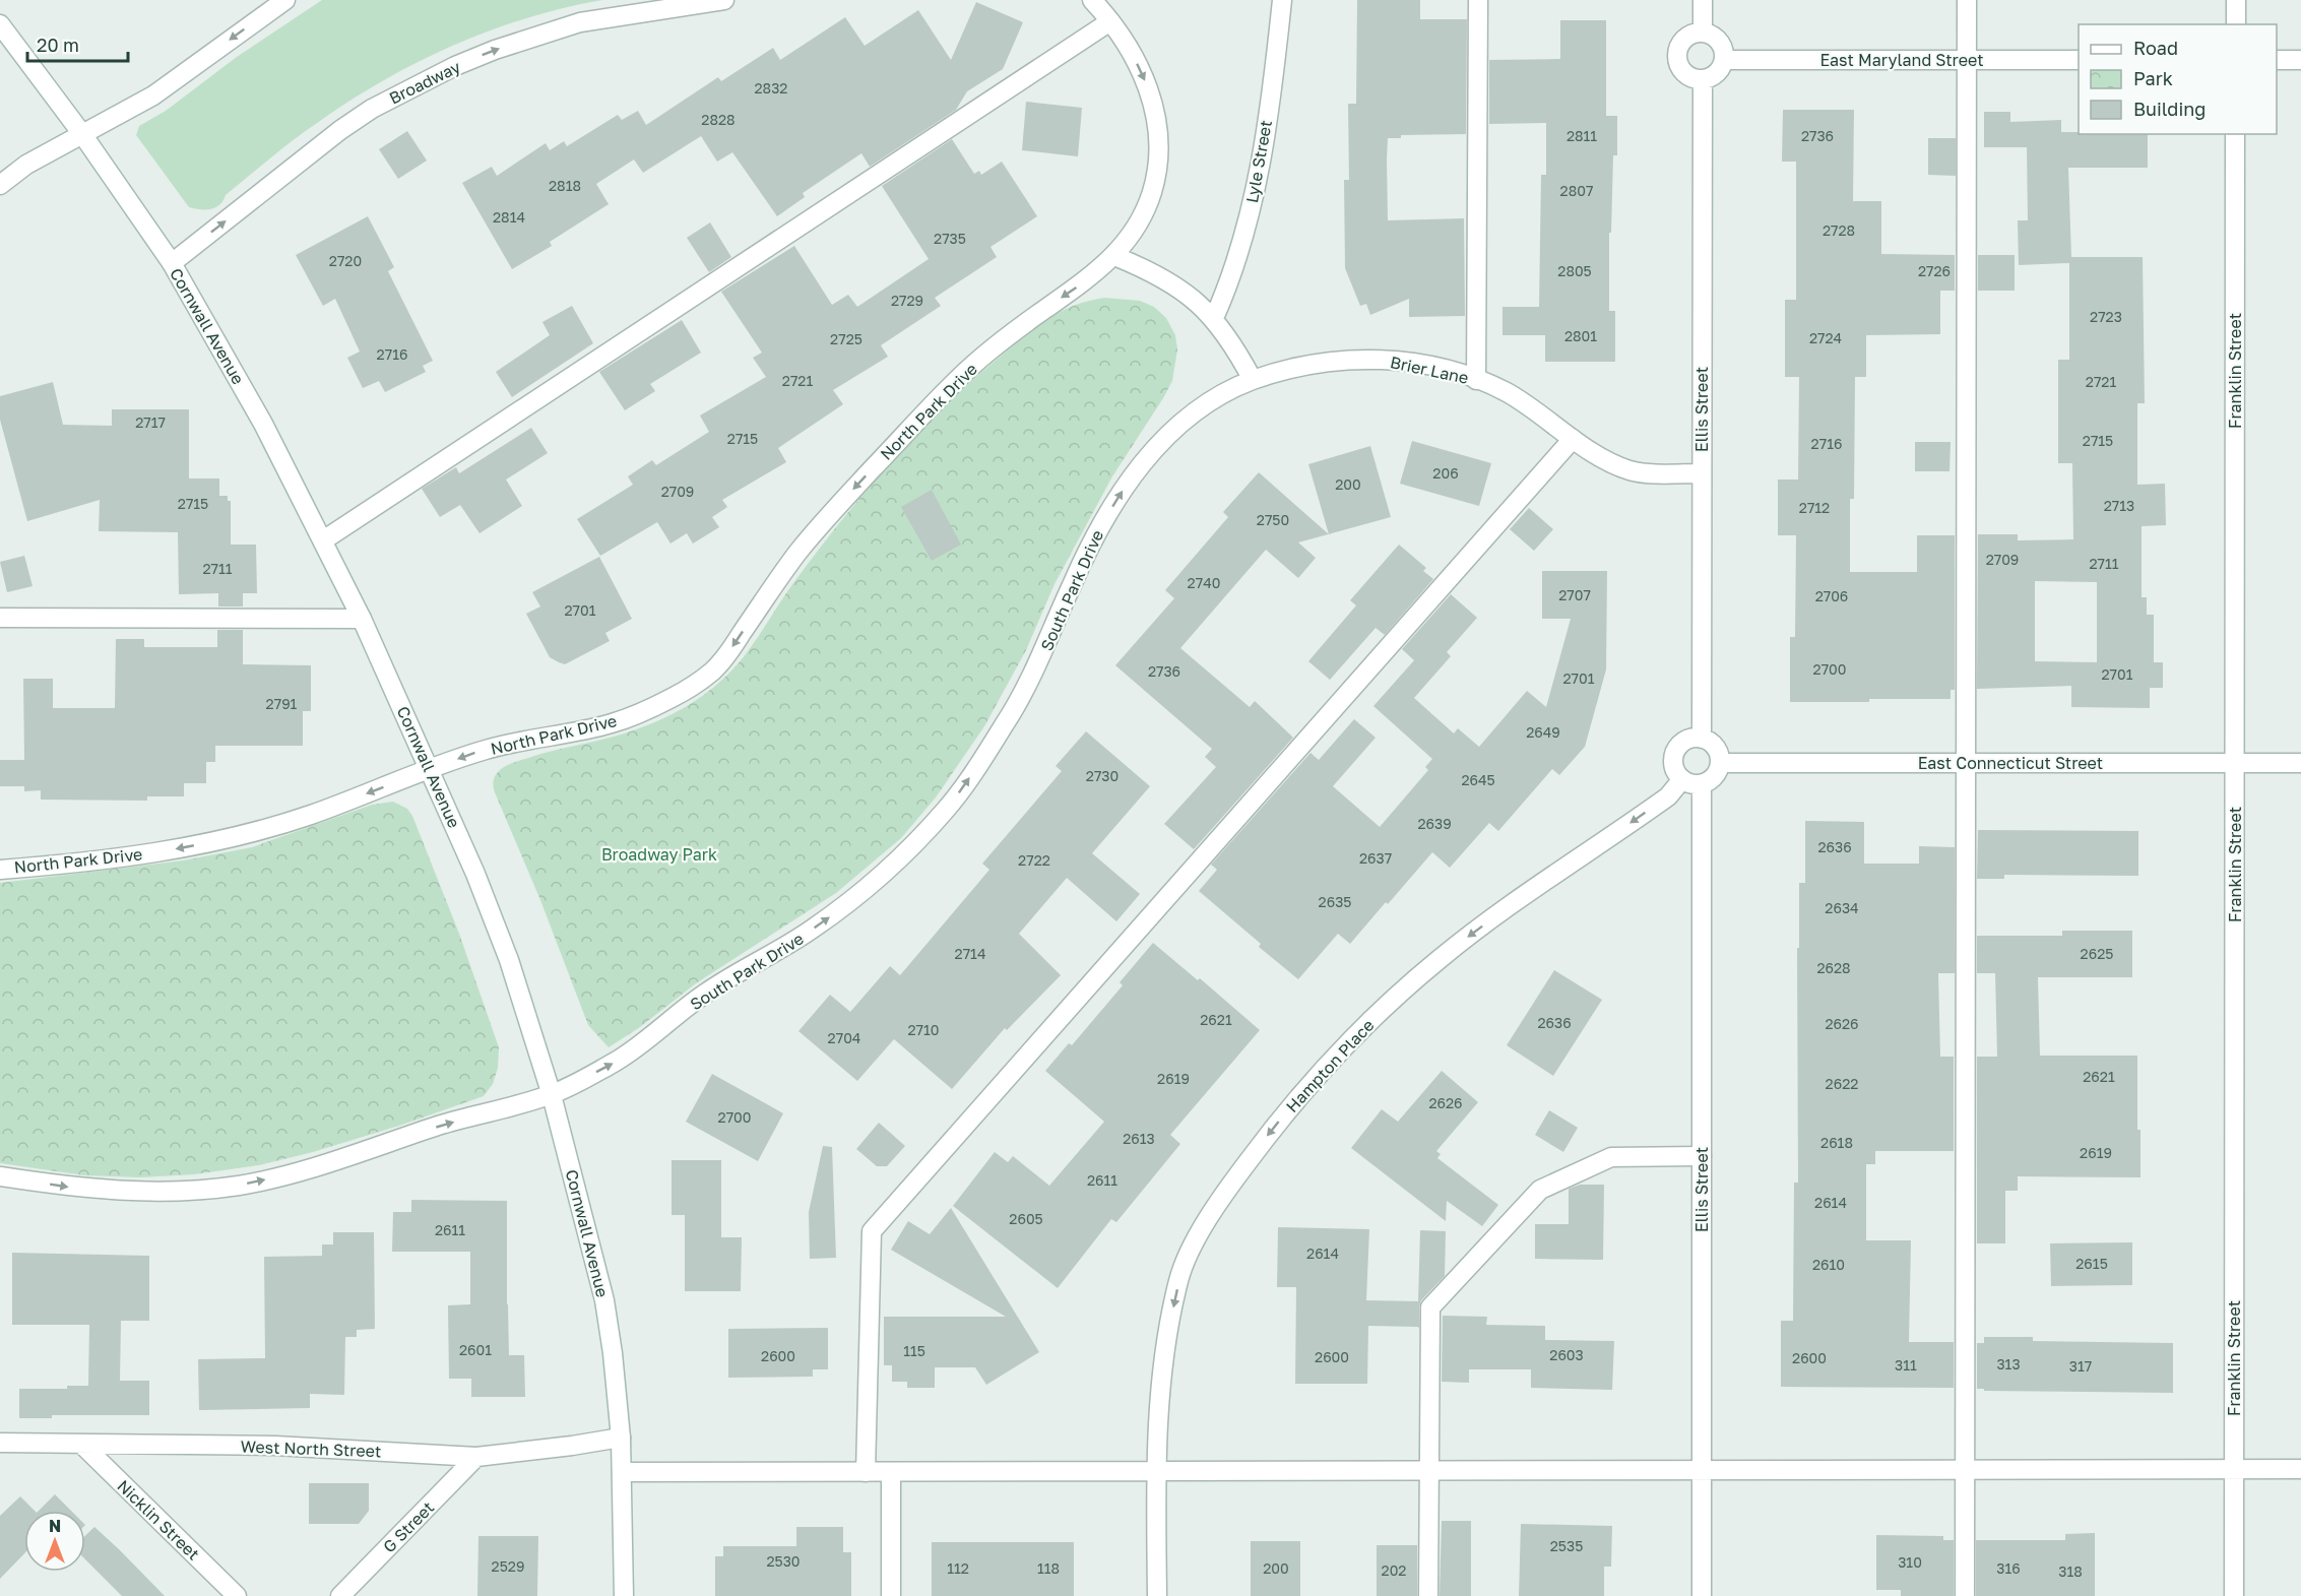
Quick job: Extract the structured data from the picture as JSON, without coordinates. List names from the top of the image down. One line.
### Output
{"streets":{"street":["East Maryland Street","Broadway","Lyle Street","Cornwall Avenue","Brier Lane","Franklin Street","Ellis Street","North Park Drive","South Park Drive","East Connecticut Street","Hampton Place","West North Street","Nicklin Street","G Street"]},"crossings":[["East Maryland Street","Ellis Street"],["Broadway","Cornwall Avenue"],["Cornwall Avenue","North Park Drive"],["Cornwall Avenue","South Park Drive"],["Cornwall Avenue","West North Street"],["Brier Lane","Ellis Street"],["Brier Lane","South Park Drive"],["Franklin Street","East Connecticut Street"],["Ellis Street","East Connecticut Street"],["Ellis Street","Hampton Place"],["East Connecticut Street","Hampton Place"],["West North Street","Nicklin Street"],["West North Street","G Street"]],"one_way":["North Park Drive","South Park Drive","Hampton Place"],"parks":["Broadway Park"],"house_numbers":["2832","2828","2811","2736","2818","2807","2814","2728","2735","2720","2805","2726","2729","2723","2801","2724","2725","2716","2721","2721","2717","2715","2715","2716","206","200","2709","2715","2713","2712","2750","2709","2711","2711","2740","2707","2706","2701","2700","2736","2701","2701","2791","2649","2730","2645","2639","2636","2637","2722","2635","2634","2714","2625","2628","2621","2636","2626","2710","2704","2621","2619","2622","2626","2700","2613","2618","2619","2611","2614","2605","2611","2614","2615","2610","2601","115","2603","2600","2600","2600","313","311","317","2535","2530","310","2529","112","118","200","316","202","318"],"legend":["Road","Park","Building"],"scale_bar":"20 m","north":"top"}
